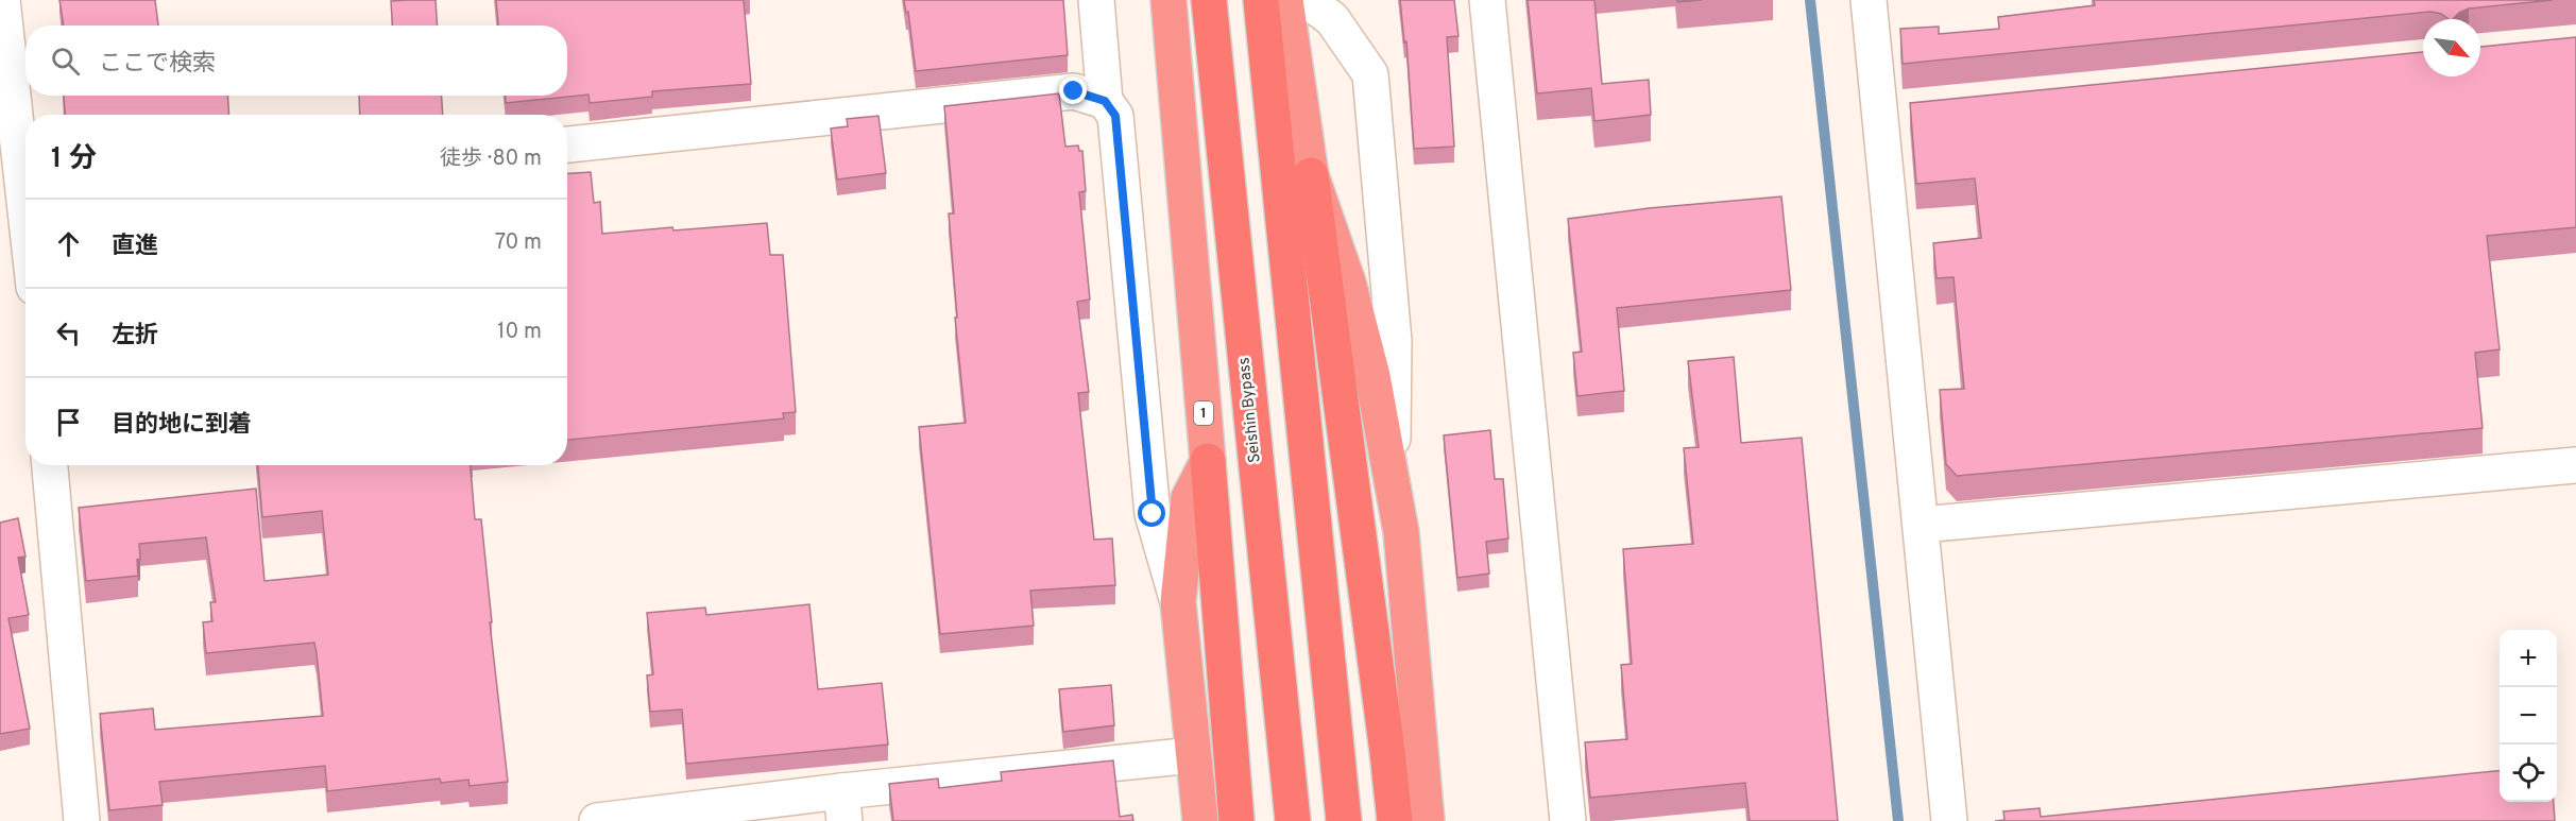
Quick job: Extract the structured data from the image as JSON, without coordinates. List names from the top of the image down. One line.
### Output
{"streets":{"highway":["Seishin Bypass","1"]},"north":"bottom right","page":{"search":"ここで検索","heading":["1 分","徒歩 · 80 m"],"list":[["直進","70 m"],["左折","10 m"],"目的地に到着"],"map_buttons":["+","−"]}}
